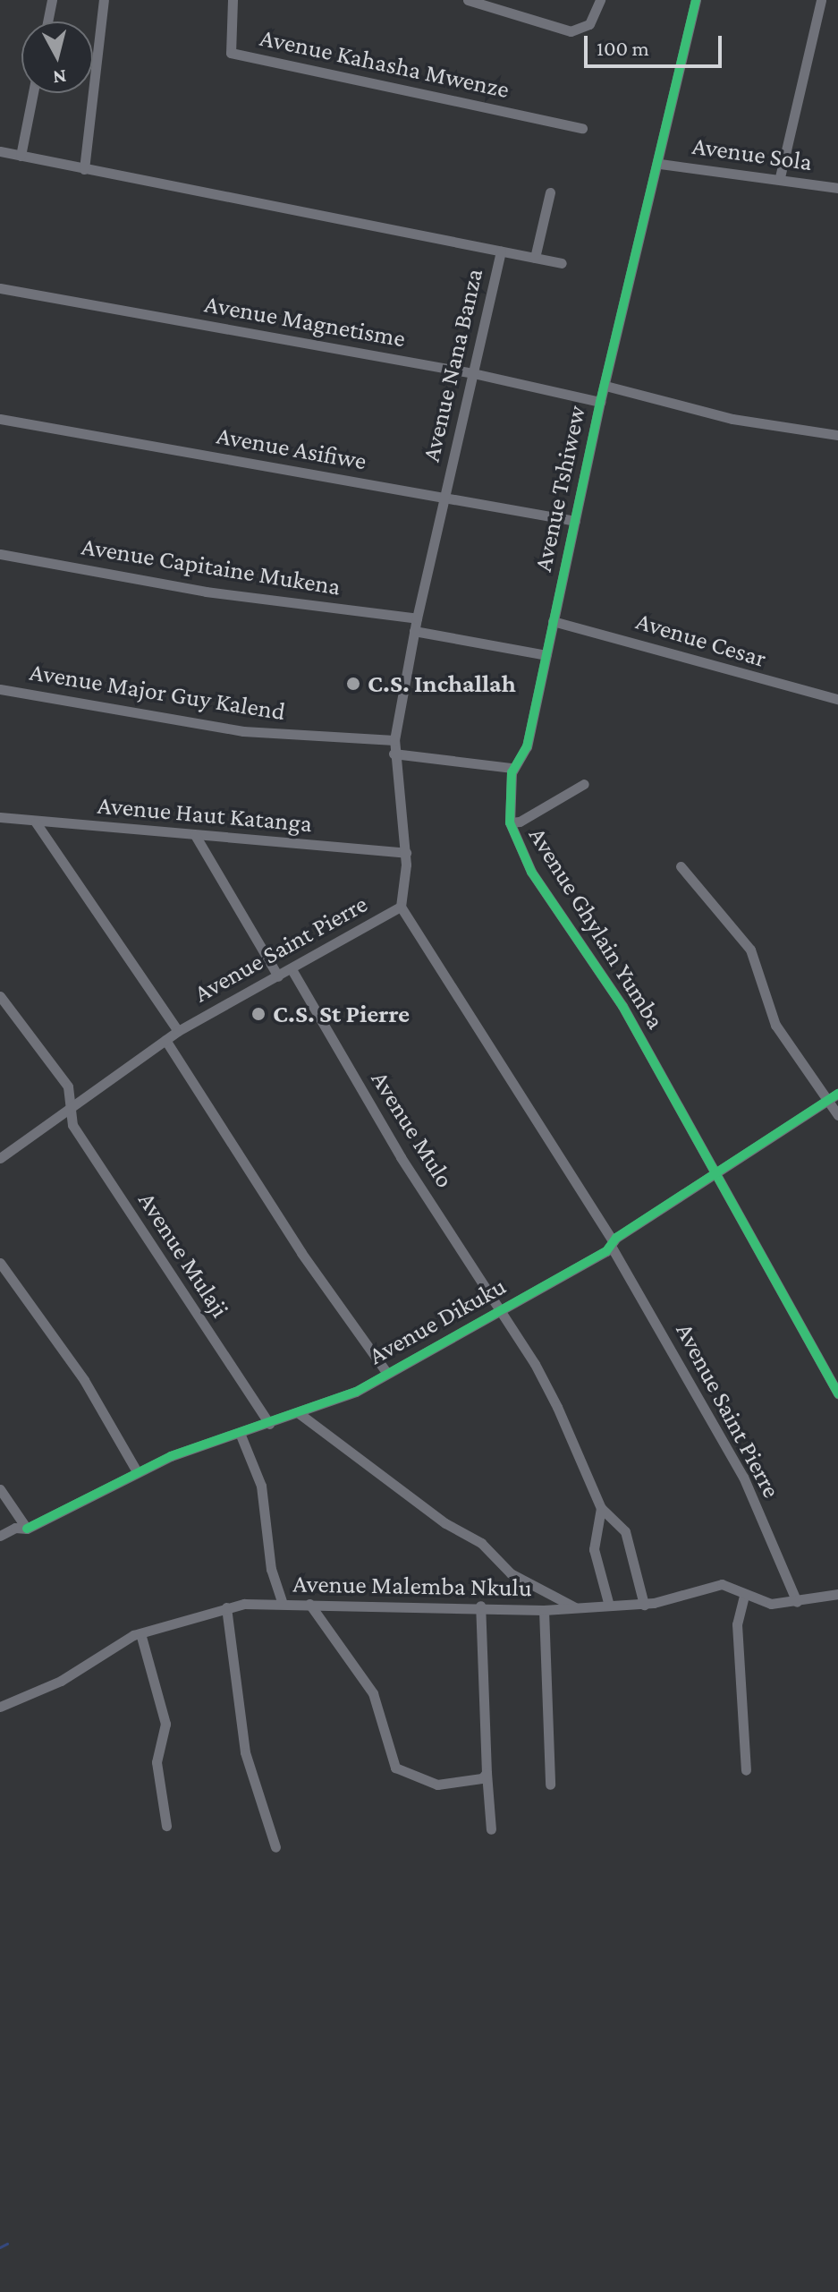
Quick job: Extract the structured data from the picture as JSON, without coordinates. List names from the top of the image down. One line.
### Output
{"streets":{"street":["Avenue Kahasha Mwenze","Avenue Sola","Avenue Magnetisme","Avenue Nana Banza","Avenue Asifiwe","Avenue Tshiwew","Avenue Capitaine Mukena","Avenue Cesar","Avenue Major Guy Kalend","Avenue Haut Katanga","Avenue Ghylain Yumba","Avenue Saint Pierre","Avenue Mulo","Avenue Mulaji","Avenue Dikuku","Avenue Malemba Nkulu"]},"crossings":[["Avenue Sola","Avenue Tshiwew"],["Avenue Magnetisme","Avenue Nana Banza"],["Avenue Magnetisme","Avenue Tshiwew"],["Avenue Nana Banza","Avenue Asifiwe"],["Avenue Nana Banza","Avenue Capitaine Mukena"],["Avenue Nana Banza","Avenue Major Guy Kalend"],["Avenue Nana Banza","Avenue Haut Katanga"],["Avenue Nana Banza","Avenue Saint Pierre"],["Avenue Asifiwe","Avenue Tshiwew"],["Avenue Tshiwew","Avenue Cesar"],["Avenue Tshiwew","Avenue Ghylain Yumba"],["Avenue Ghylain Yumba","Avenue Dikuku"],["Avenue Saint Pierre","Avenue Mulo"],["Avenue Saint Pierre","Avenue Mulaji"],["Avenue Saint Pierre","Avenue Dikuku"],["Avenue Saint Pierre","Avenue Malemba Nkulu"],["Avenue Mulo","Avenue Dikuku"],["Avenue Mulaji","Avenue Dikuku"]],"places":["C.S. Inchallah","C.S. St Pierre"],"scale_bar":"100 m","north":"bottom"}
